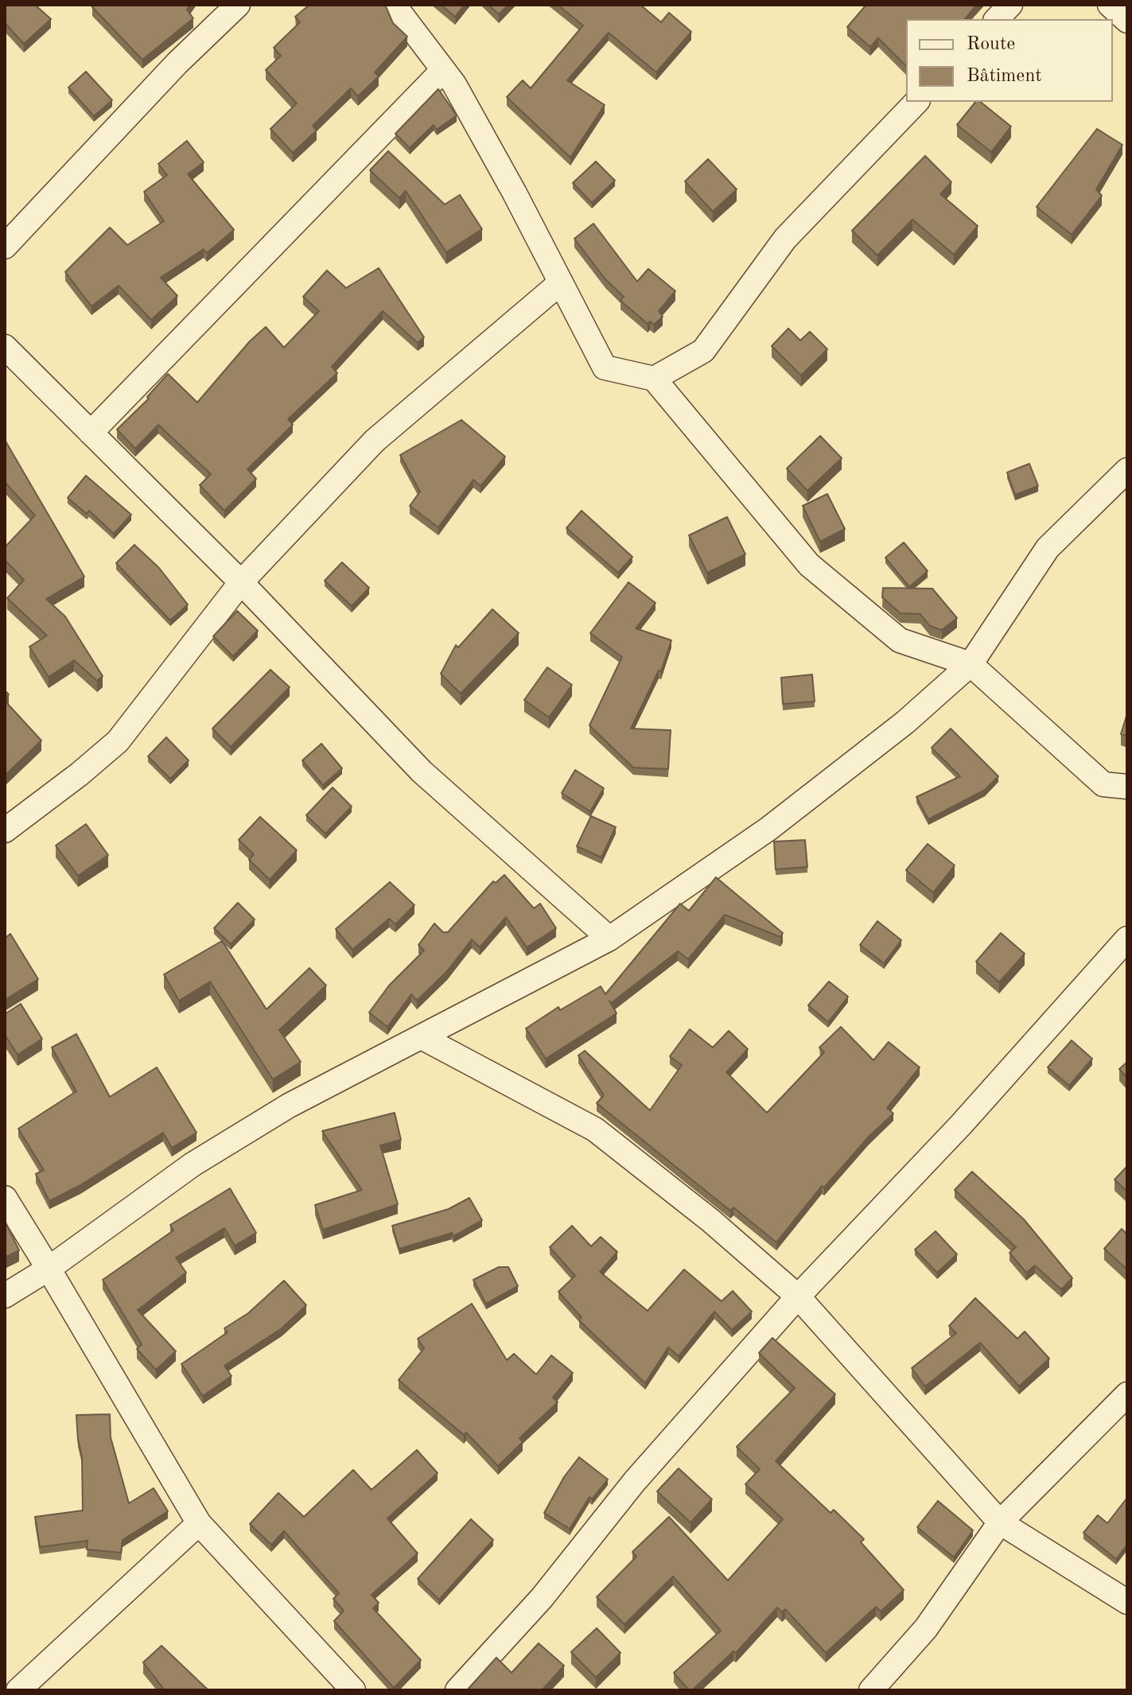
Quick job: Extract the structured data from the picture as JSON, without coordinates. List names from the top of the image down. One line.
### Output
{"legend":["Route","Bâtiment"]}
